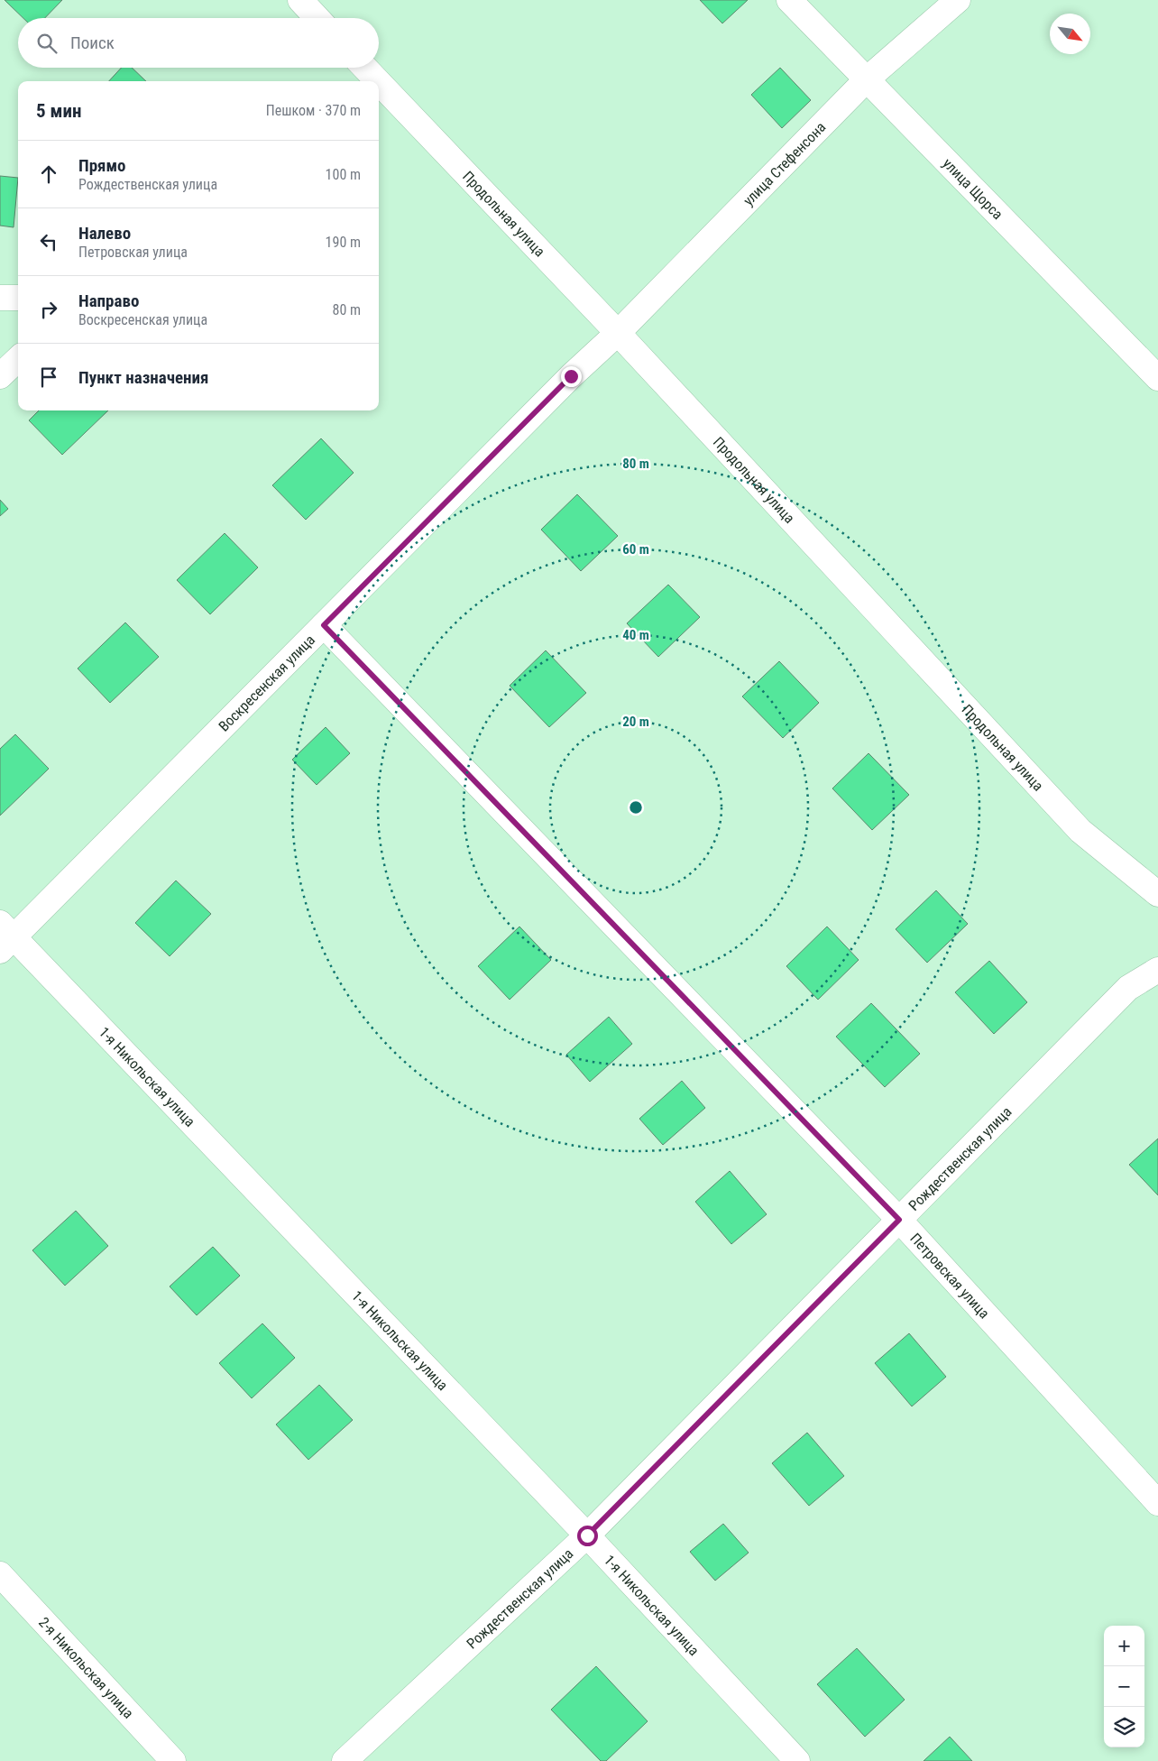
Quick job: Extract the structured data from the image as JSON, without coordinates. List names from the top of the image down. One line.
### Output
{"streets":{"street":["улица Стефенсона","улица Щорса","Продольная улица","Воскресенская улица","1-я Никольская улица","Рождественская улица","Петровская улица","2-я Никольская улица"]},"crossings":[["улица Стефенсона","улица Щорса"],["улица Стефенсона","Продольная улица"],["улица Стефенсона","Воскресенская улица"],["Воскресенская улица","1-я Никольская улица"],["Воскресенская улица","Петровская улица"],["1-я Никольская улица","Рождественская улица"],["Рождественская улица","Петровская улица"]],"north":"bottom right","page":{"search":"Поиск","heading":["5 мин","Пешком · 370 m"],"list":[["Прямо","Рождественская улица","100 m"],["Налево","Петровская улица","190 m"],["Направо","Воскресенская улица","80 m"],"Пункт назначения"],"map_buttons":["+","−"]},"rings":["80 m","60 m","40 m","20 m"]}
